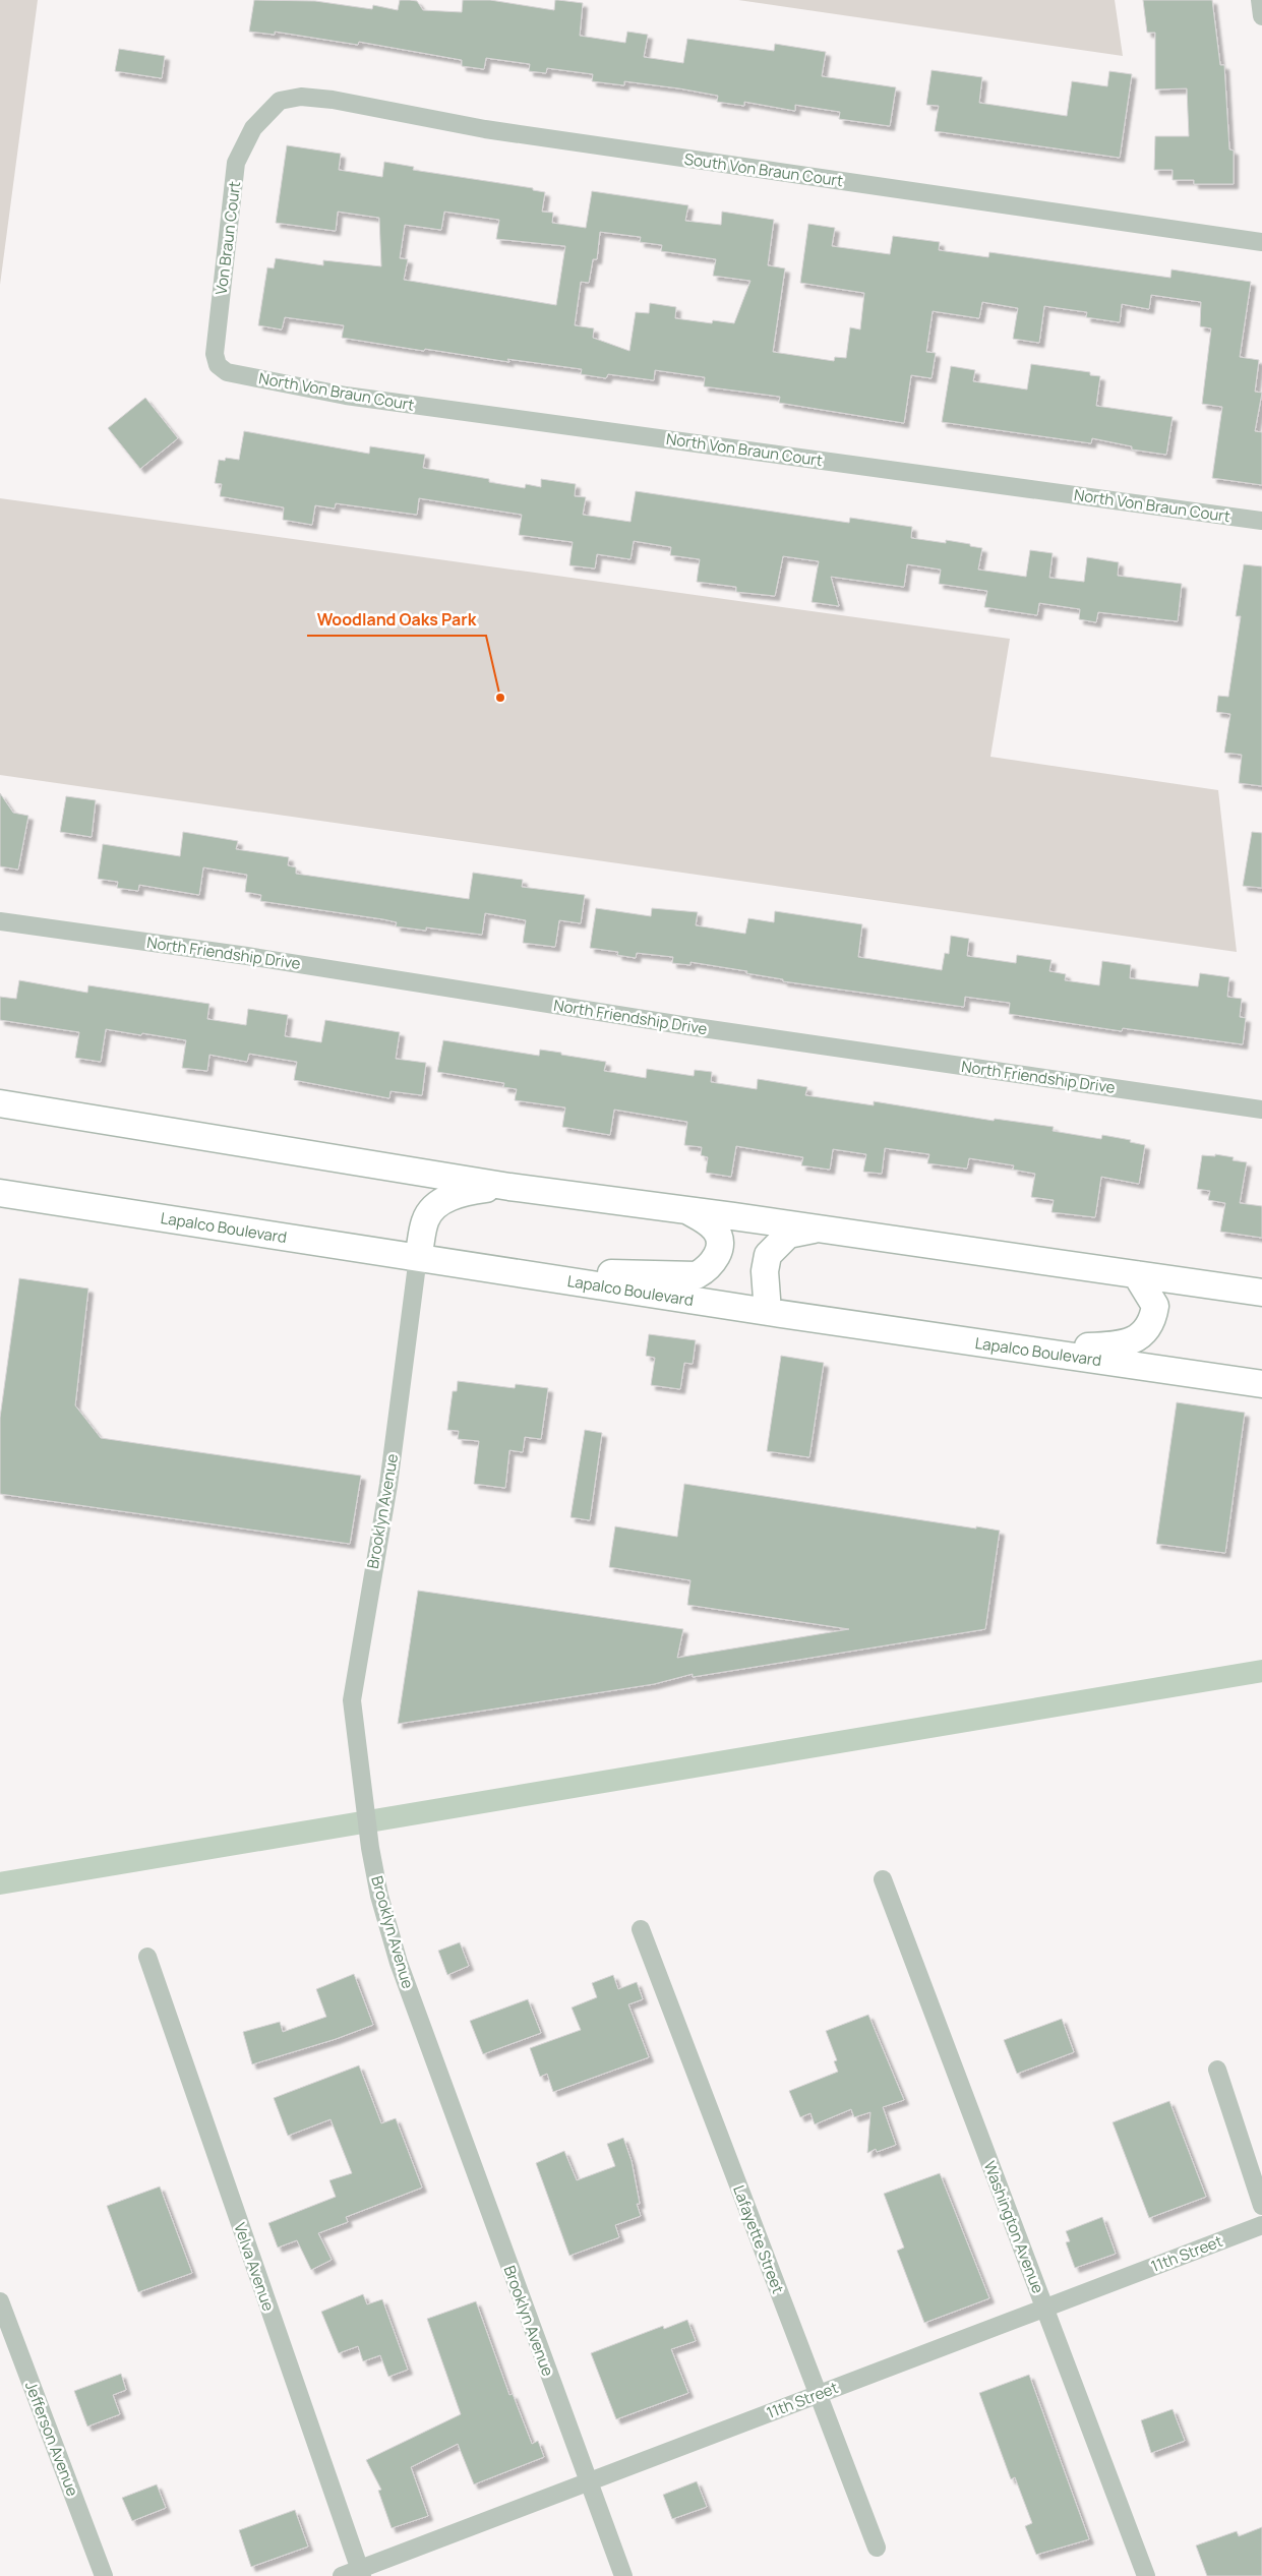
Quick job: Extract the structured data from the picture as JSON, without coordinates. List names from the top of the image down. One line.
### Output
{"streets":{"main road":["Lapalco Boulevard"],"street":["South Von Braun Court","Von Braun Court","North Von Braun Court","North Friendship Drive","Brooklyn Avenue","Washington Avenue","Lafayette Street","11th Street","Velva Avenue","Jefferson Avenue"]},"crossings":[["South Von Braun Court","Von Braun Court"],["Von Braun Court","North Von Braun Court"],["Lapalco Boulevard","Brooklyn Avenue"],["Brooklyn Avenue","11th Street"],["Washington Avenue","11th Street"],["Lafayette Street","11th Street"],["11th Street","Velva Avenue"]],"places":["Woodland Oaks Park"]}
